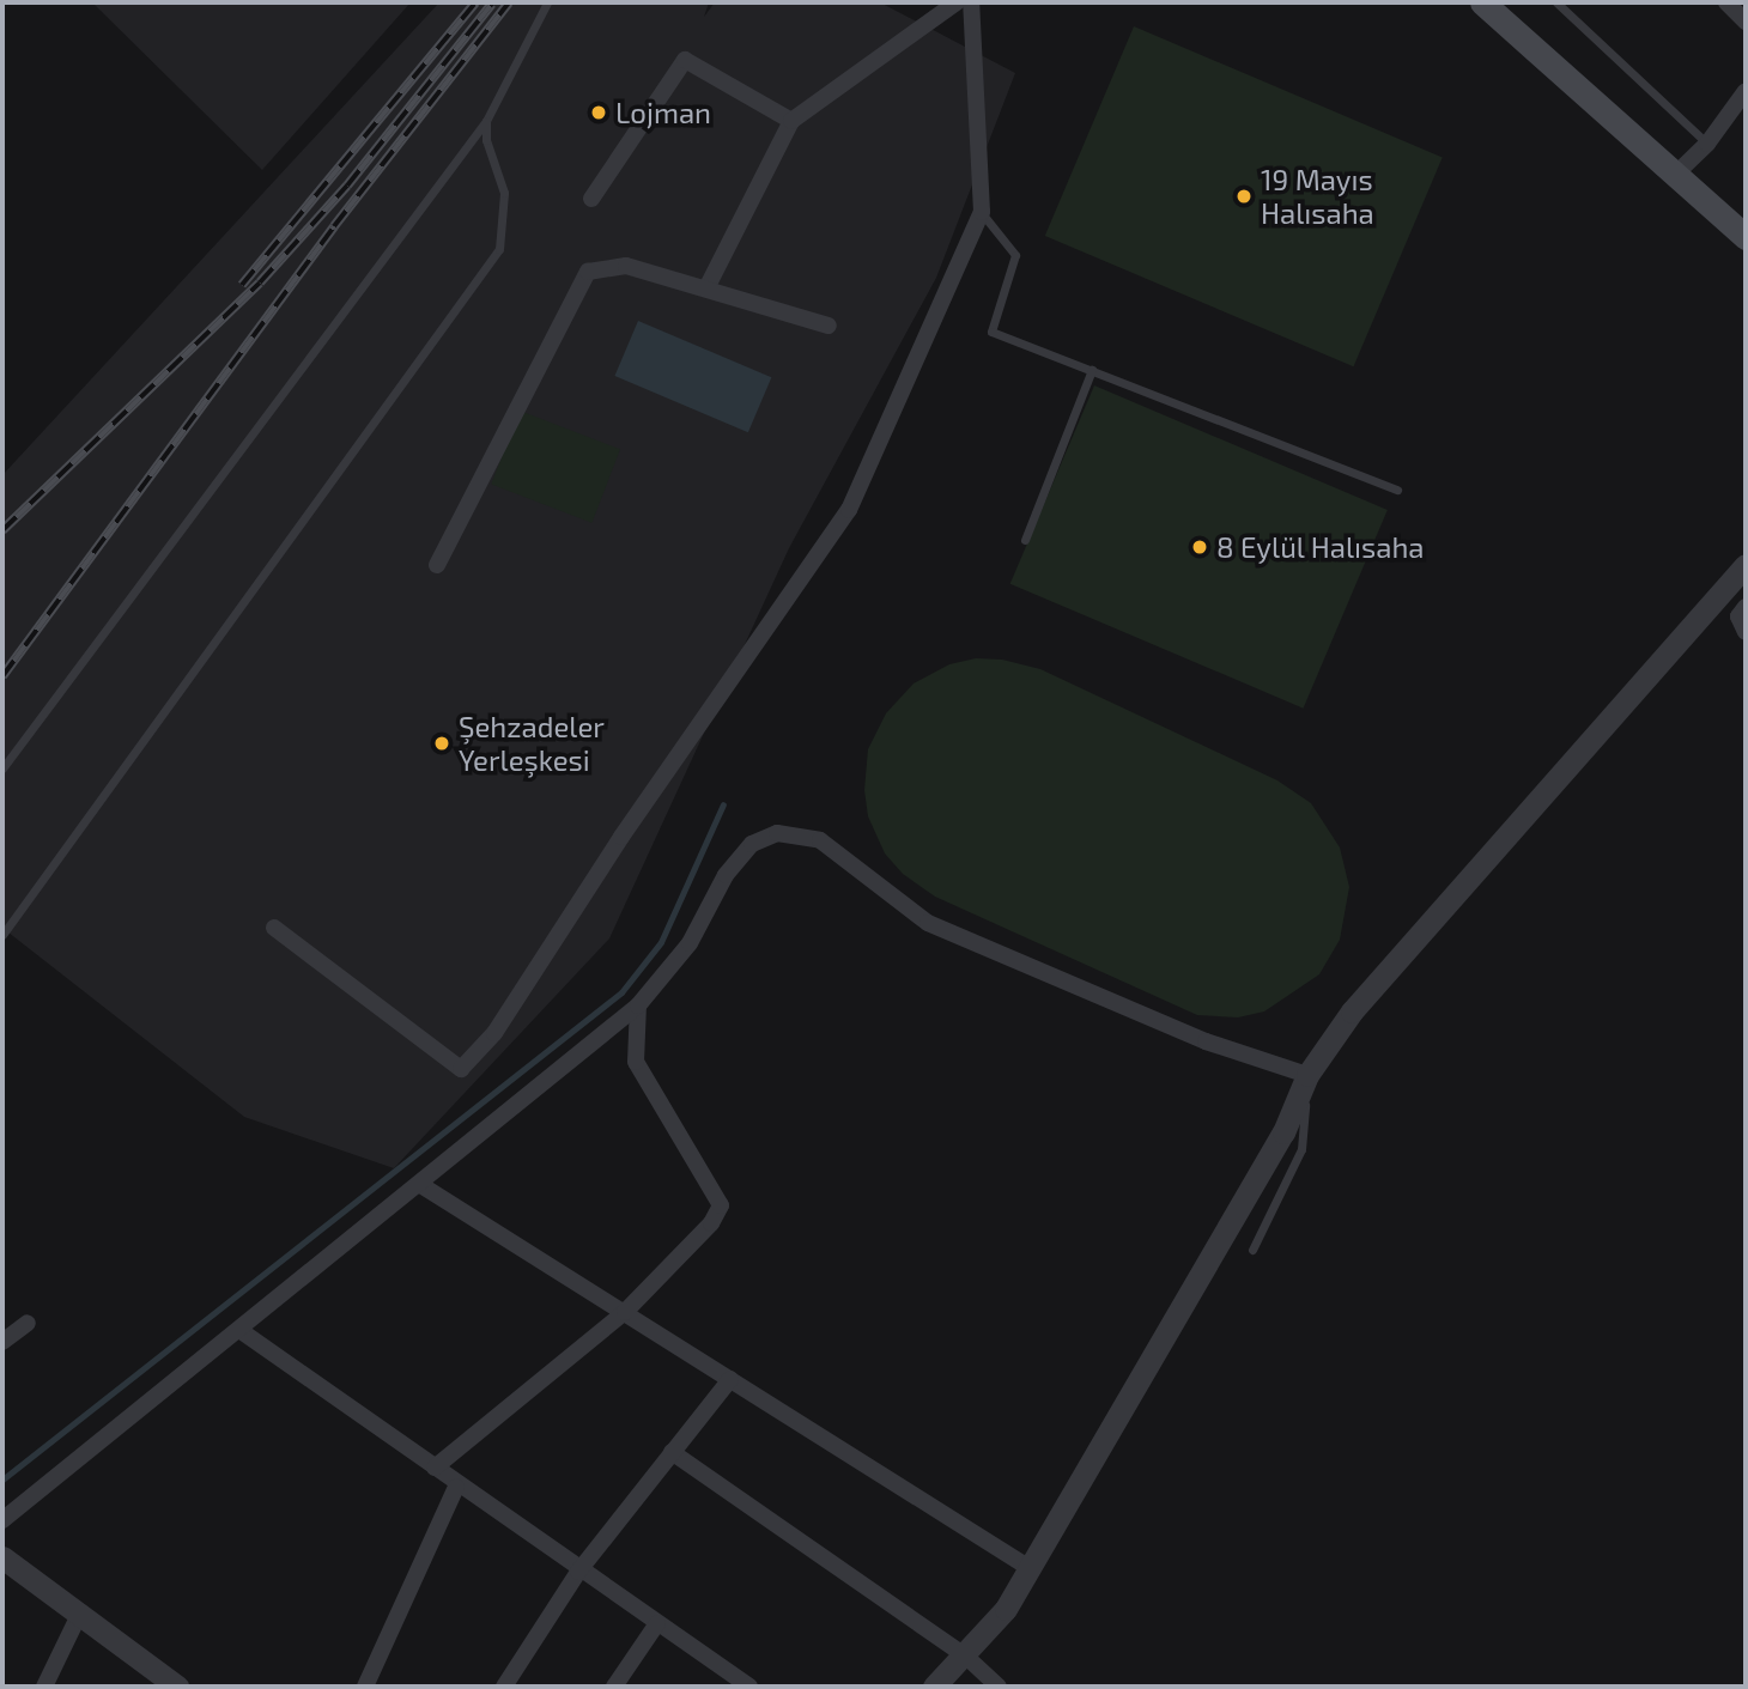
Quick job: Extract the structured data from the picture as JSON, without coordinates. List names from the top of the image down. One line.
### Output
{"places":["Lojman","19 Mayıs Halısaha","8 Eylül Halısaha","Şehzadeler Yerleşkesi"]}
